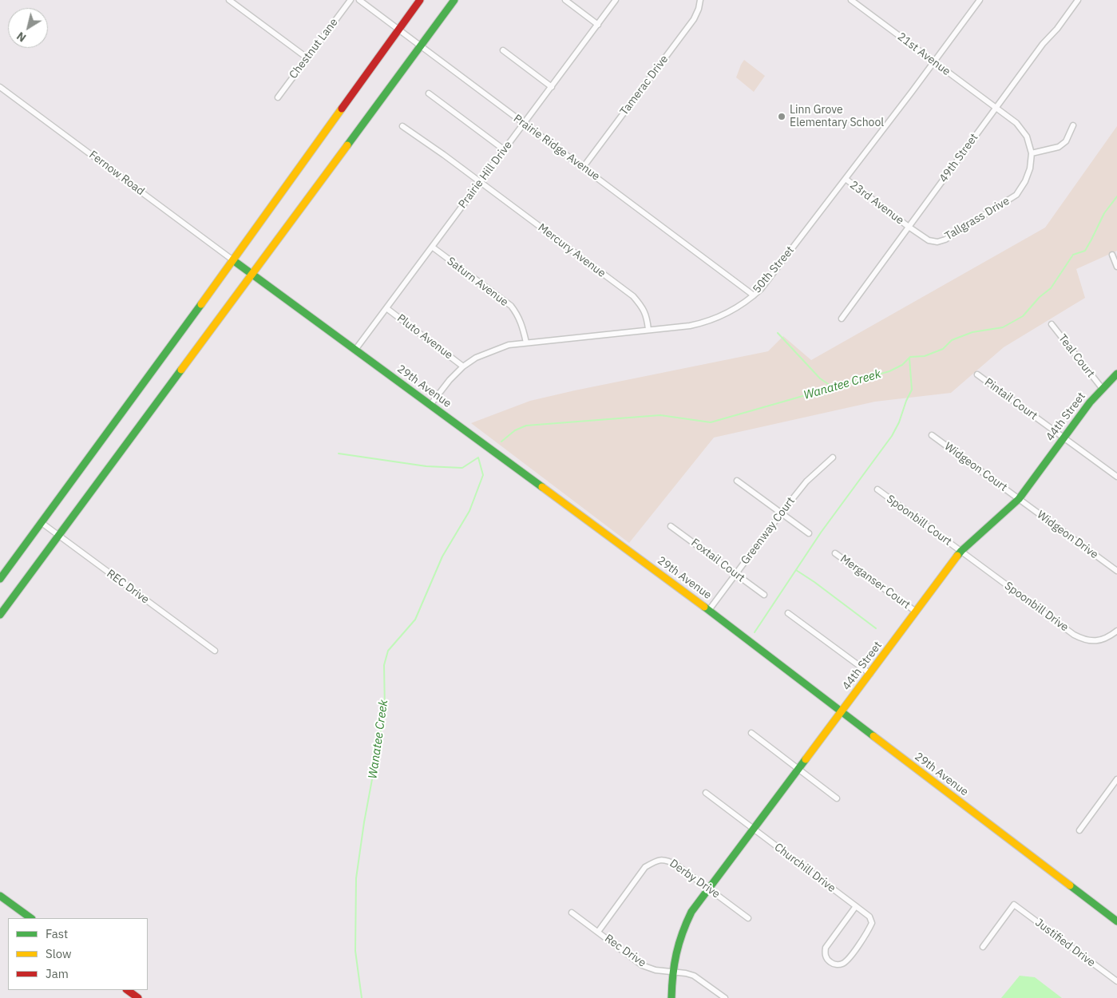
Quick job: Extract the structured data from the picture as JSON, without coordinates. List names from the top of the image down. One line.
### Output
{"streets":{"main road":["29th Avenue","44th Street"],"street":["Chestnut Lane","21st Avenue","Tamerac Drive","Prairie Ridge Avenue","49th Street","Fernow Road","Prairie Hill Drive","23rd Avenue","Tallgrass Drive","Mercury Avenue","50th Street","Saturn Avenue","Pluto Avenue","Teal Court","Pintail Court","Widgeon Court","Spoonbill Court","Greenway Court","Widgeon Drive","Foxtail Court","Merganser Court","REC Drive","Spoonbill Drive","Churchill Drive","Derby Drive","Justified Drive","Rec Drive"]},"crossings":[["21st Avenue","49th Street"],["21st Avenue","Tallgrass Drive"],["21st Avenue","50th Street"],["Tamerac Drive","Prairie Ridge Avenue"],["Prairie Ridge Avenue","Prairie Hill Drive"],["Prairie Ridge Avenue","50th Street"],["49th Street","23rd Avenue"],["49th Street","Tallgrass Drive"],["Fernow Road","29th Avenue"],["Prairie Hill Drive","Mercury Avenue"],["Prairie Hill Drive","Saturn Avenue"],["Prairie Hill Drive","Pluto Avenue"],["Prairie Hill Drive","29th Avenue"],["23rd Avenue","Tallgrass Drive"],["23rd Avenue","50th Street"],["Mercury Avenue","50th Street"],["50th Street","Saturn Avenue"],["50th Street","Pluto Avenue"],["50th Street","29th Avenue"],["Teal Court","44th Street"],["29th Avenue","44th Street"],["29th Avenue","Greenway Court"],["Pintail Court","44th Street"],["44th Street","Widgeon Court"],["44th Street","Spoonbill Court"],["44th Street","Widgeon Drive"],["44th Street","Merganser Court"],["44th Street","Spoonbill Drive"],["44th Street","Churchill Drive"],["44th Street","Derby Drive"],["44th Street","Rec Drive"],["Widgeon Court","Widgeon Drive"],["Spoonbill Court","Spoonbill Drive"],["Greenway Court","Foxtail Court"],["Derby Drive","Rec Drive"]],"water":["Wanatee Creek"],"places":["Linn Grove Elementary School"],"legend":["Fast","Slow","Jam"],"north":"bottom left"}
